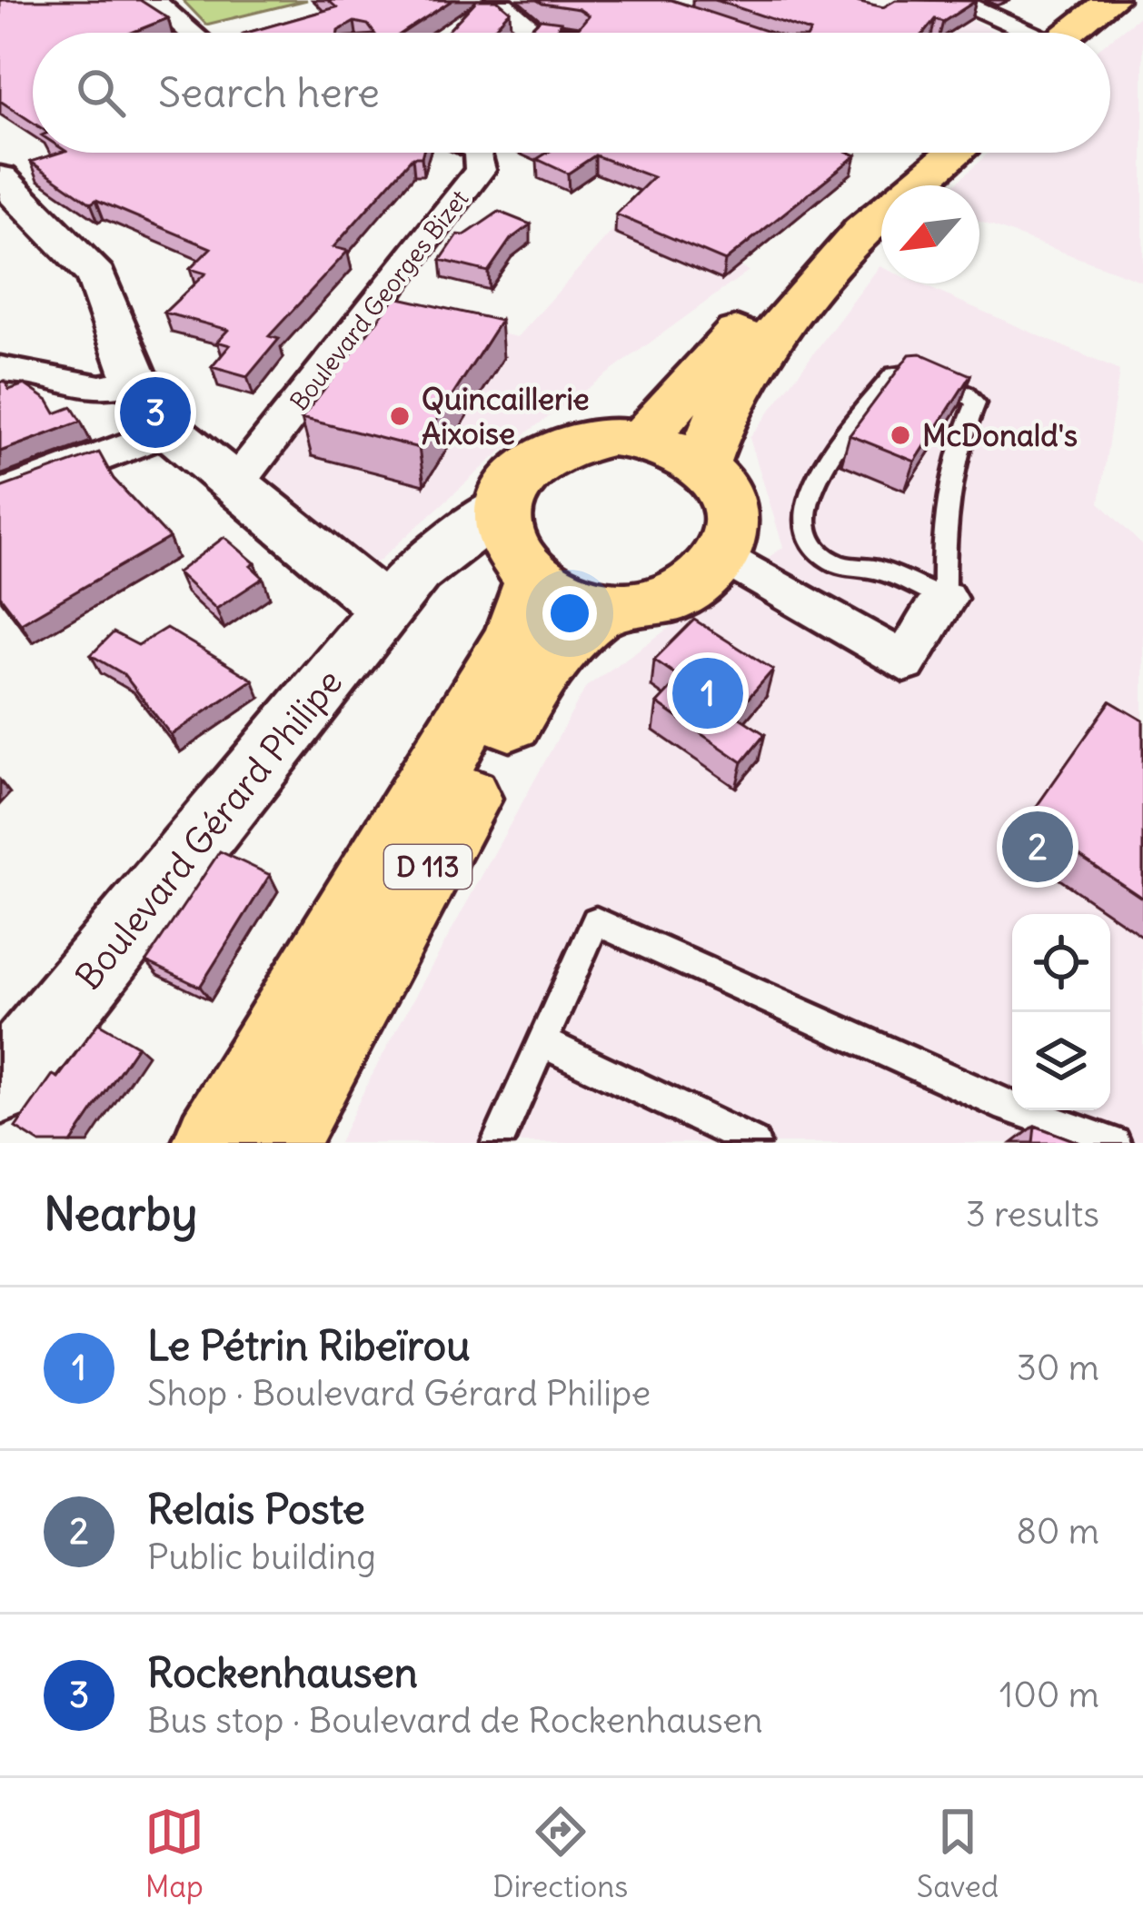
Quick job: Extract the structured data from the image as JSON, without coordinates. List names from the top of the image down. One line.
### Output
{"streets":{"main road":["D 113"],"street":["Boulevard Georges Bizet","Boulevard Gérard Philipe"]},"crossings":[["Boulevard Gérard Philipe","D 113"]],"places":["Quincaillerie Aixoise","McDonald's"],"north":"bottom left","page":{"search":"Search here","pins":["3","1","2"],"heading":["Nearby","3 results"],"list":[{"mark":"1","name":"Le Pétrin Ribeïrou","note":"Shop · Boulevard Gérard Philipe","value":"30 m"},{"mark":"2","name":"Relais Poste","note":"Public building","value":"80 m"},{"mark":"3","name":"Rockenhausen","note":"Bus stop · Boulevard de Rockenhausen","value":"100 m"}],"nav":["Map","Directions","Saved"]}}
